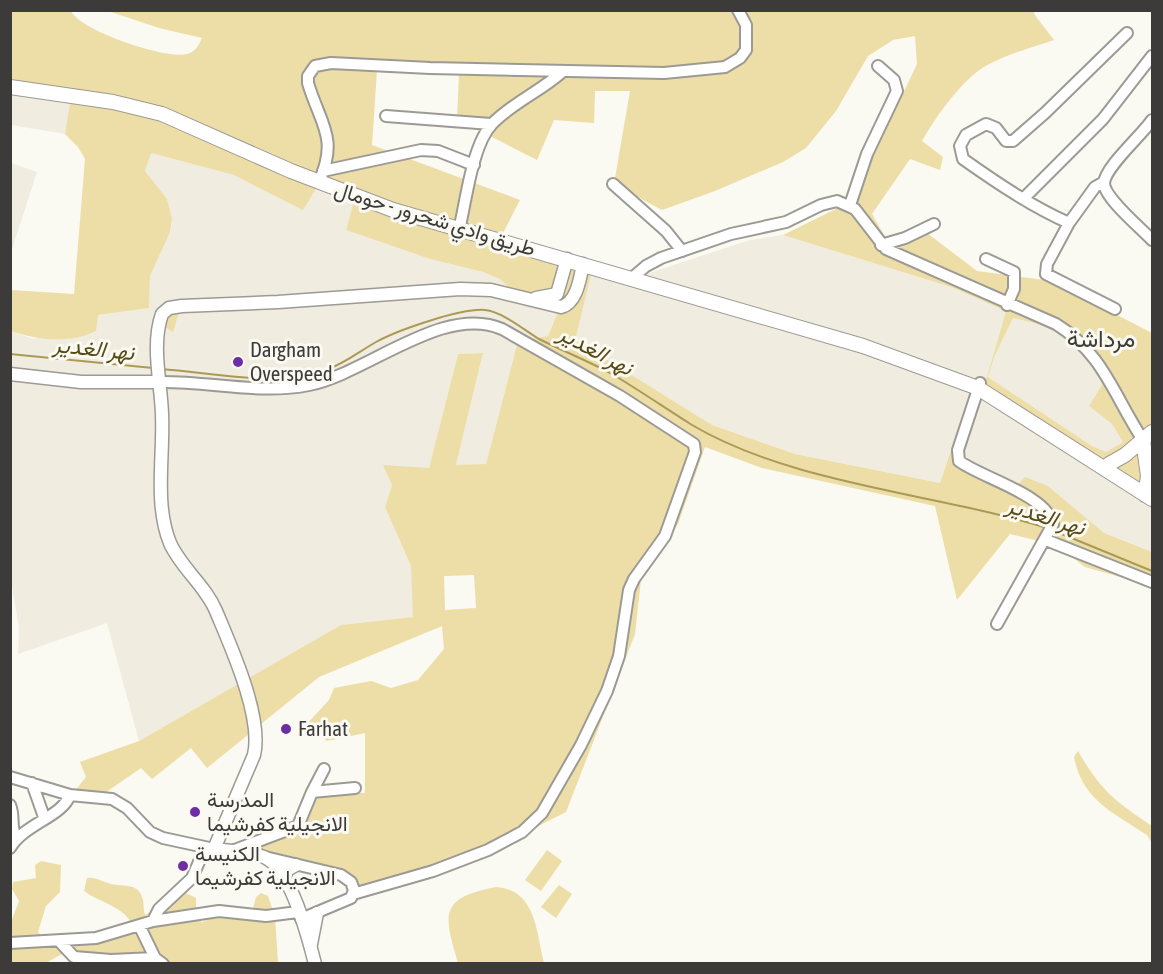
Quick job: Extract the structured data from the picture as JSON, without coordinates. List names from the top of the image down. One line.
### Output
{"streets":{"main road":["طريق وادي شحرور - حومال"]},"districts":["مرداشة"],"water":["نهر الغدير"],"places":["Dargham Overspeed","Farhat","المدرسة الانجيلية كفرشيما","الكنيسة الانجيلية كفرشيما"]}
